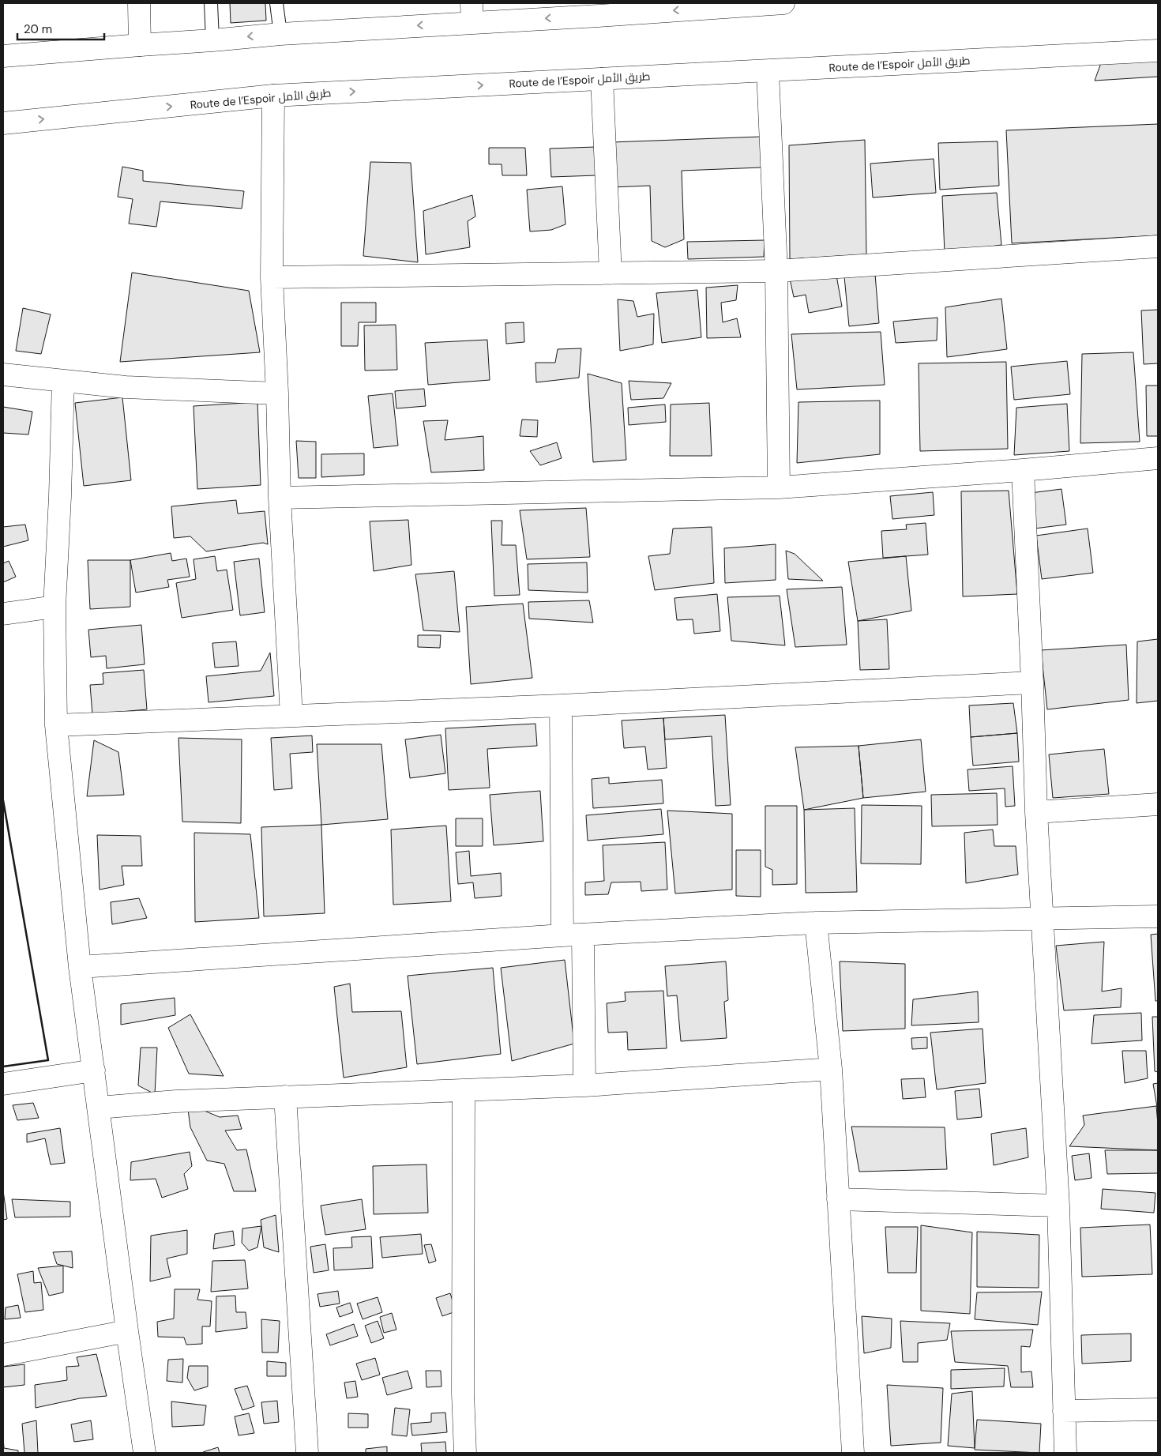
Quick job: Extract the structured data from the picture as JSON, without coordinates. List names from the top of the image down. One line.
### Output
{"streets":{"main road":["Route de l’Espoir طريق الأمل"]},"scale_bar":"20 m"}
